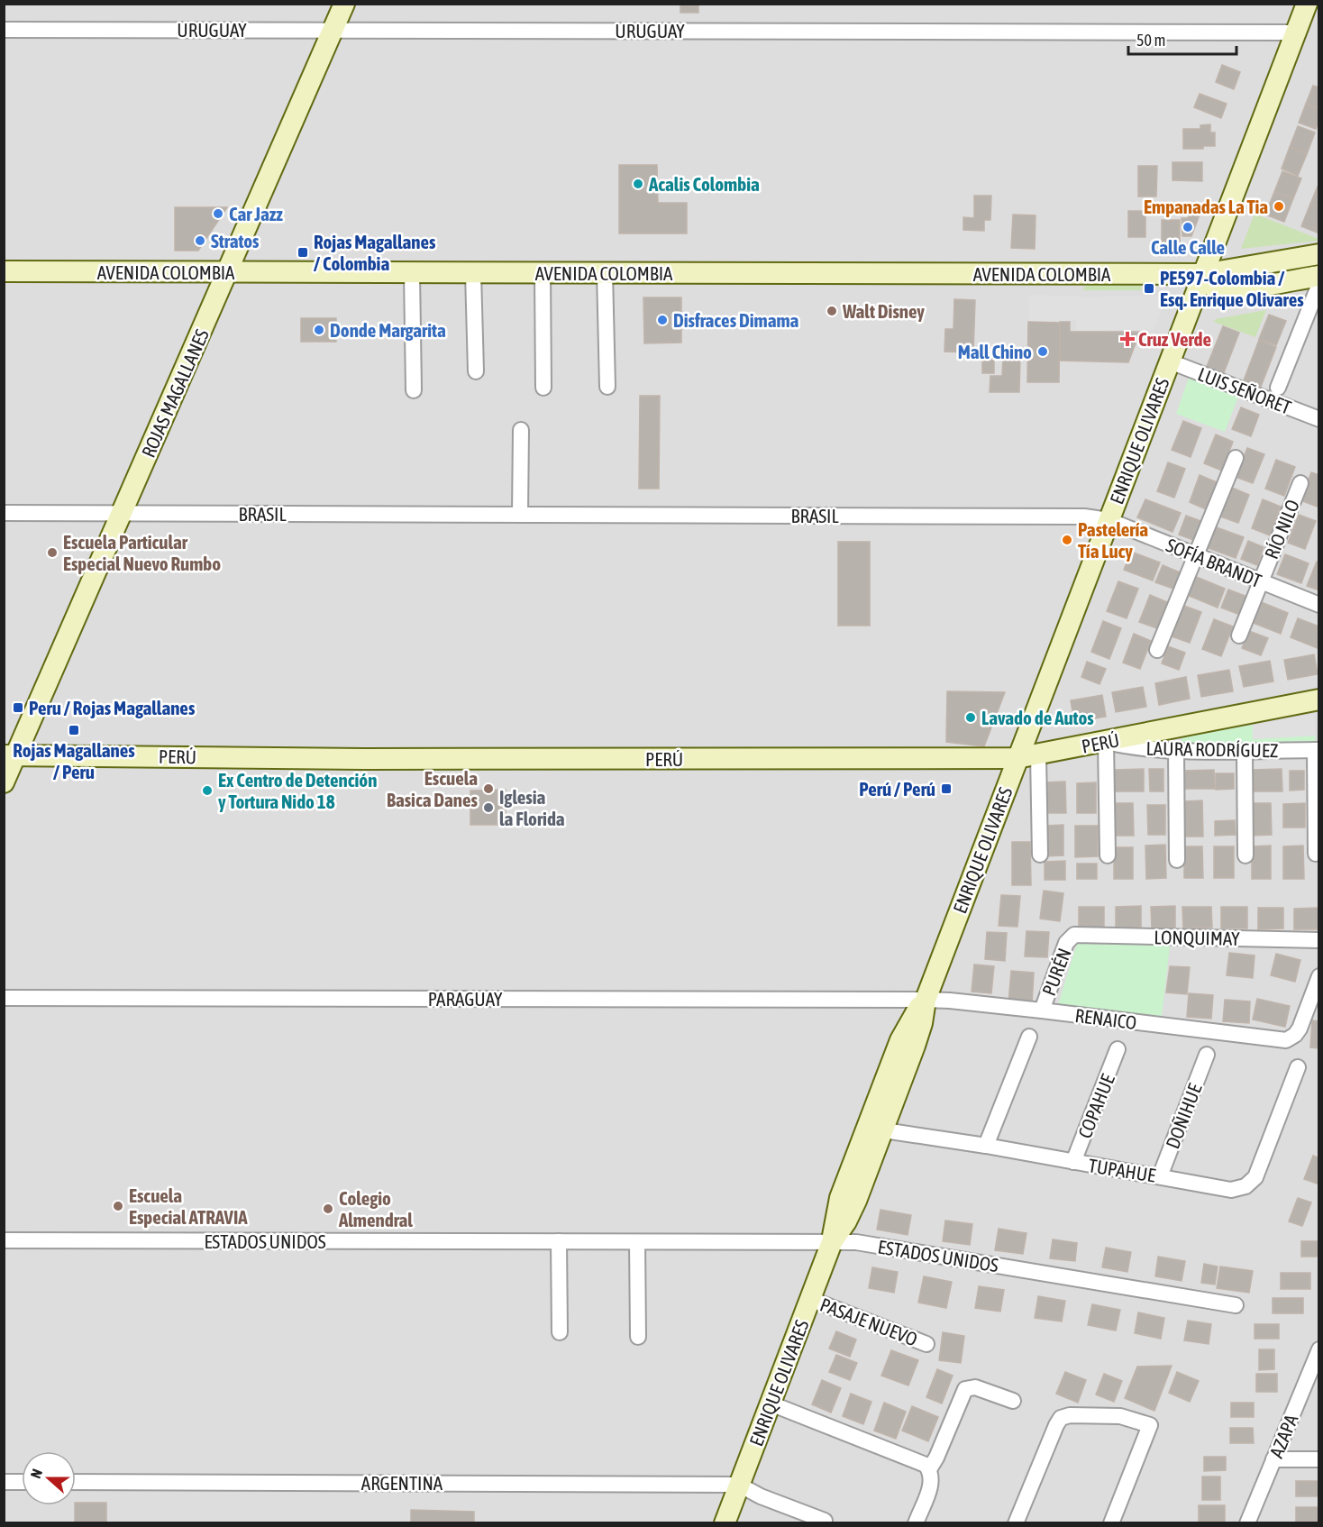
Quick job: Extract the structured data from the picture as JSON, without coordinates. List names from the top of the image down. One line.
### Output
{"streets":{"main road":["AVENIDA COLOMBIA","ROJAS MAGALLANES","ENRIQUE OLIVARES","PERÚ"],"street":["URUGUAY","LUIS SEÑORET","BRASIL","RÍO NILO","SOFÍA BRANDT","LAURA RODRÍGUEZ","LONQUIMAY","PURÉN","PARAGUAY","RENAICO","COPAHUE","DOÑIHUE","TUPAHUE","ESTADOS UNIDOS","PASAJE NUEVO","AZAPA","ARGENTINA"]},"crossings":[["URUGUAY","ROJAS MAGALLANES"],["URUGUAY","ENRIQUE OLIVARES"],["AVENIDA COLOMBIA","ROJAS MAGALLANES"],["AVENIDA COLOMBIA","ENRIQUE OLIVARES"],["LUIS SEÑORET","ENRIQUE OLIVARES"],["ROJAS MAGALLANES","BRASIL"],["ROJAS MAGALLANES","PERÚ"],["ENRIQUE OLIVARES","BRASIL"],["ENRIQUE OLIVARES","SOFÍA BRANDT"],["ENRIQUE OLIVARES","PERÚ"],["ENRIQUE OLIVARES","PARAGUAY"],["ENRIQUE OLIVARES","RENAICO"],["ENRIQUE OLIVARES","TUPAHUE"],["ENRIQUE OLIVARES","ESTADOS UNIDOS"],["ENRIQUE OLIVARES","PASAJE NUEVO"],["ENRIQUE OLIVARES","ARGENTINA"],["BRASIL","SOFÍA BRANDT"],["RÍO NILO","SOFÍA BRANDT"],["PERÚ","LAURA RODRÍGUEZ"],["LONQUIMAY","PURÉN"],["PURÉN","RENAICO"],["PARAGUAY","RENAICO"],["COPAHUE","TUPAHUE"],["DOÑIHUE","TUPAHUE"]],"places":{"other":["Acalis Colombia","Empanadas La Tia","Car Jazz","Calle Calle","Stratos","Walt Disney","Disfraces Dimama","Donde Margarita","Mall Chino","Pastelería Tía Lucy","Escuela Particular Especial Nuevo Rumbo","Lavado de Autos","Escuela Basica Danes","Ex Centro de Detención y Tortura Nido 18","Iglesia la Florida","Escuela Especial ATRAVIA","Colegio Almendral"],"transit":["Rojas Magallanes / Colombia","PE597-Colombia / Esq. Enrique Olivares","Peru / Rojas Magallanes","Rojas Magallanes / Peru","Perú / Perú"],"health":["Cruz Verde"]},"scale_bar":"50 m","north":"left"}
